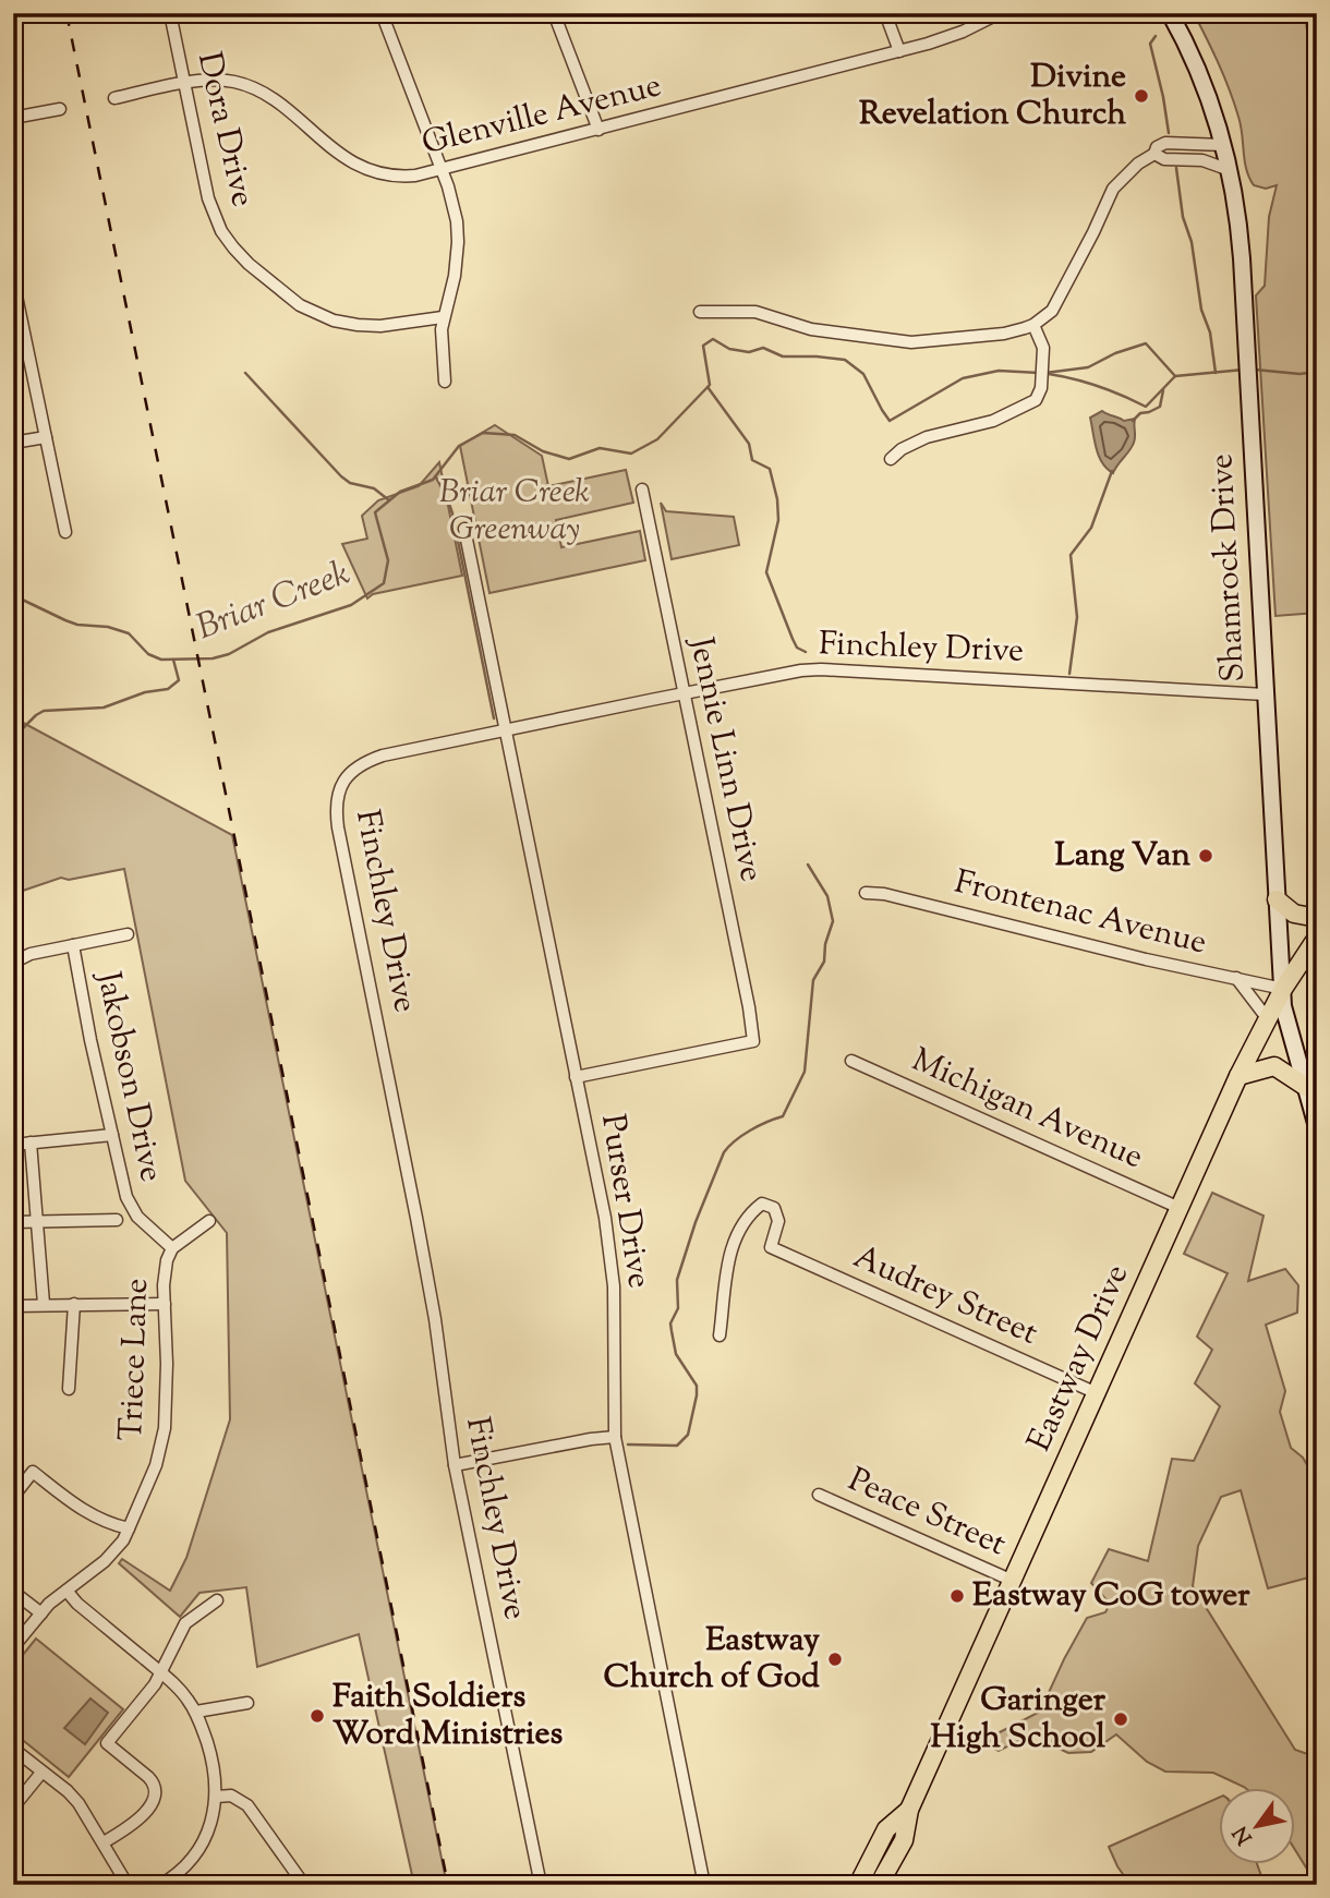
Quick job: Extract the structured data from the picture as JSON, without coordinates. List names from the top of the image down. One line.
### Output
{"streets":{"main road":["Eastway Drive"],"street":["Glenville Avenue","Dora Drive","Shamrock Drive","Finchley Drive","Jennie Linn Drive","Frontenac Avenue","Jakobson Drive","Michigan Avenue","Purser Drive","Audrey Street","Triece Lane","Peace Street"]},"crossings":[["Glenville Avenue","Dora Drive"],["Shamrock Drive","Finchley Drive"],["Shamrock Drive","Frontenac Avenue"],["Shamrock Drive","Eastway Drive"],["Finchley Drive","Jennie Linn Drive"],["Finchley Drive","Purser Drive"],["Jennie Linn Drive","Purser Drive"],["Frontenac Avenue","Eastway Drive"],["Jakobson Drive","Triece Lane"],["Michigan Avenue","Eastway Drive"],["Audrey Street","Eastway Drive"],["Eastway Drive","Peace Street"]],"water":["Briar Creek"],"parks":["Briar Creek Greenway"],"places":["Divine Revelation Church","Lang Van","Eastway CoG tower","Eastway Church of God","Faith Soldiers Word Ministries","Garinger High School"],"north":"bottom left"}
